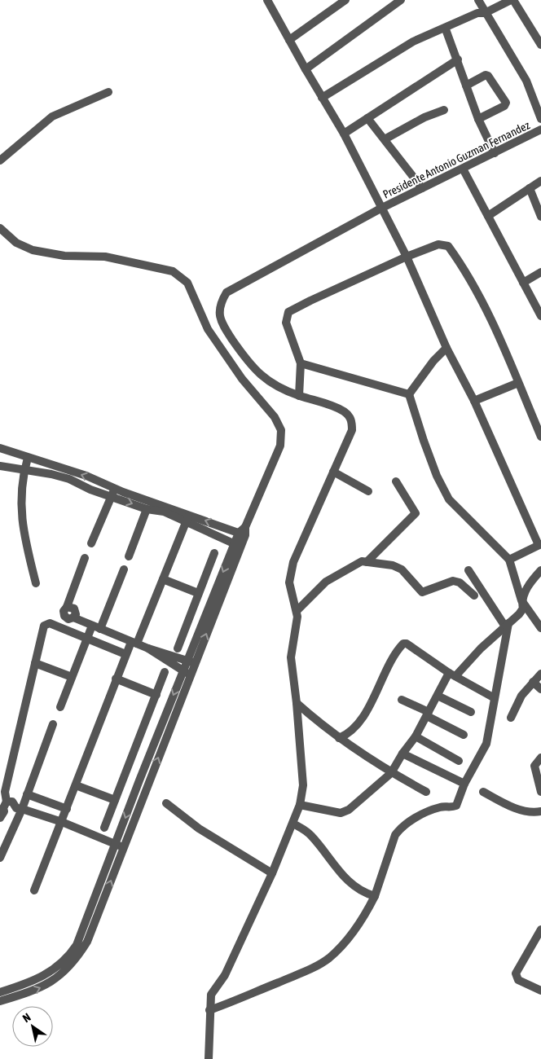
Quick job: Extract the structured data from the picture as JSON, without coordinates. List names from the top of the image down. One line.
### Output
{"streets":{"street":["Presidente Antonio Guzman Fernandez"]},"north":"top left"}
